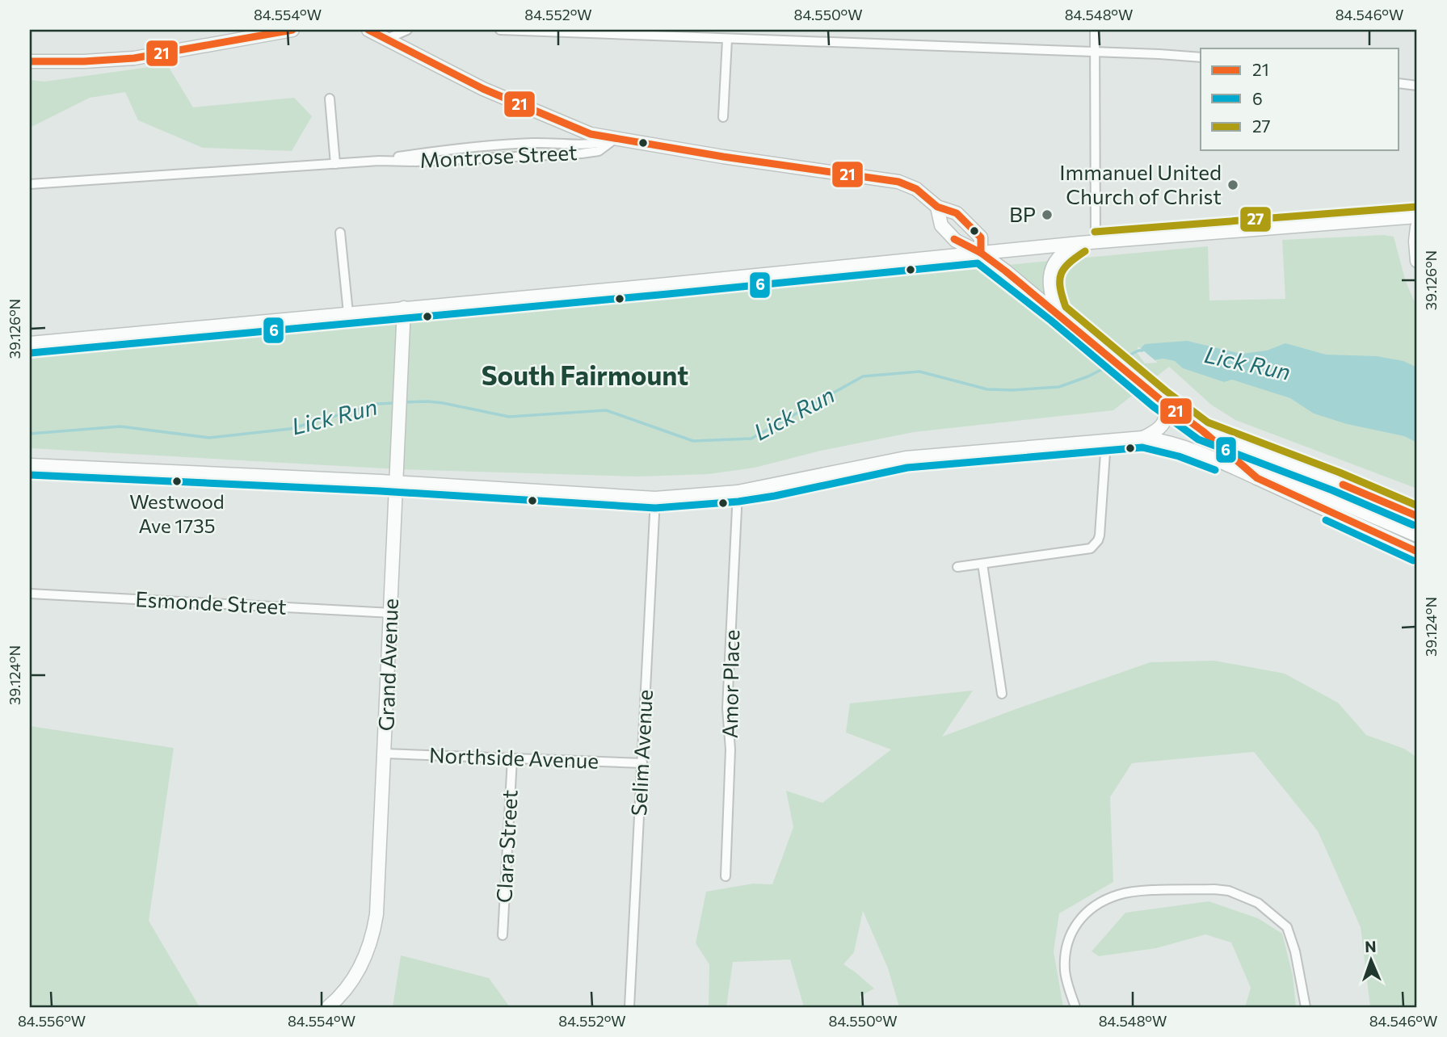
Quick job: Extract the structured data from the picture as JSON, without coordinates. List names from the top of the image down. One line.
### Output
{"streets":{"main road":["Grand Avenue"],"street":["Montrose Street","Esmonde Street","Amor Place","Selim Avenue","Northside Avenue","Clara Street"]},"crossings":[["Esmonde Street","Grand Avenue"],["Grand Avenue","Northside Avenue"],["Selim Avenue","Northside Avenue"],["Northside Avenue","Clara Street"]],"districts":["South Fairmount"],"water":["Lick Run"],"places":["Immanuel United Church of Christ","BP","Westwood Ave 1735"],"lines":["transit line 21","transit line 27","transit line 6"],"legend":["21","6","27"],"north":"top","coordinates":["84.554°W","84.552°W","84.550°W","84.548°W","84.546°W","39.126°N","39.124°N","84.556°W"]}
